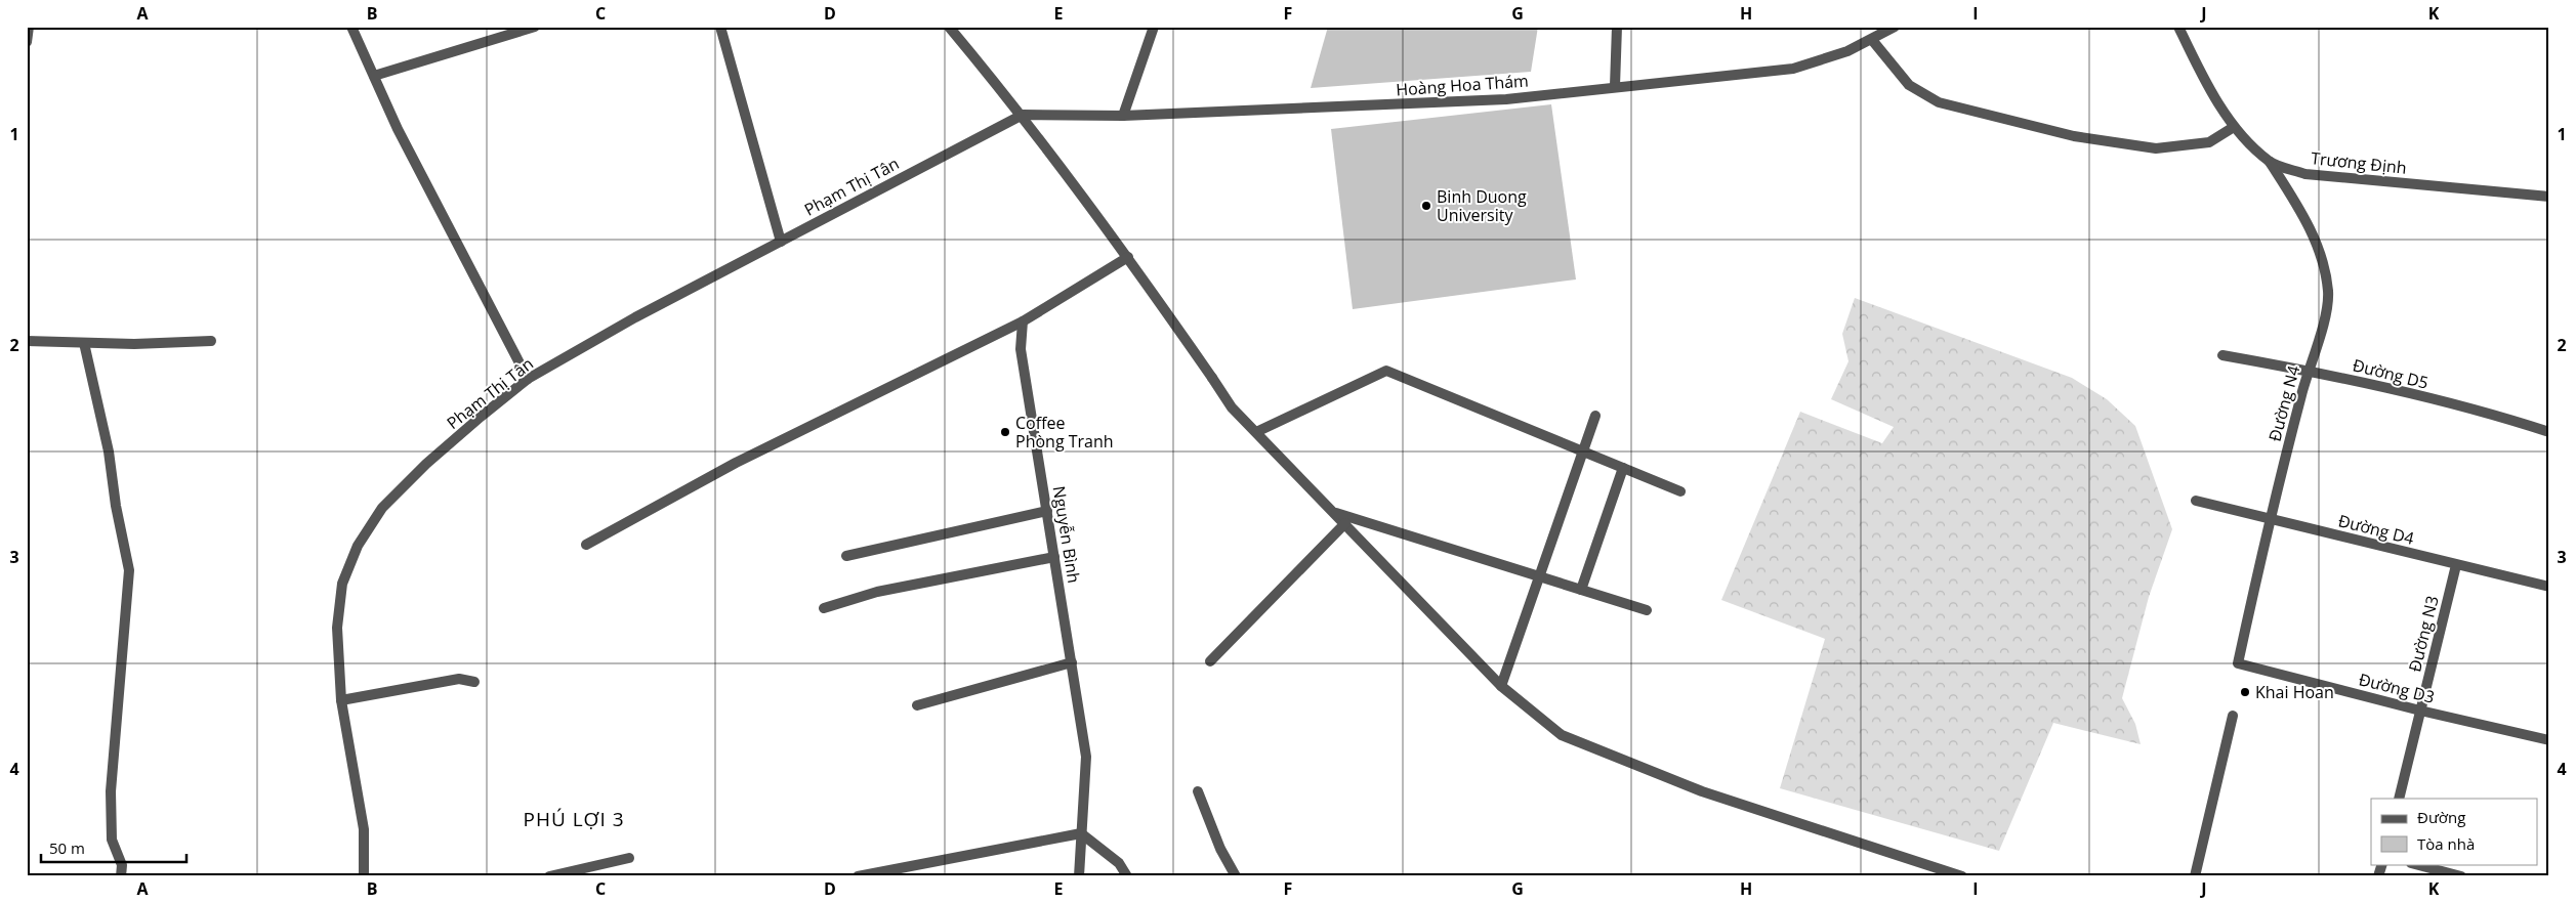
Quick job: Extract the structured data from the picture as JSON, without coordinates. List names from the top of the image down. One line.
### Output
{"streets":{"street":["Hoàng Hoa Thám","Trương Định","Phạm Thị Tân","Đường D5","Đường N4","Đường D4","Nguyễn Bình","Đường N3","Đường D3"]},"crossings":[["Hoàng Hoa Thám","Phạm Thị Tân"],["Trương Định","Đường N4"],["Đường D5","Đường N4"],["Đường N4","Đường D4"],["Đường N4","Đường D3"],["Đường D4","Đường N3"],["Đường N3","Đường D3"]],"districts":["PHÚ LỢI 3"],"places":["Binh Duong University","Coffee Phòng Tranh","Khai Hoan"],"legend":["Đường","Tòa nhà"],"scale_bar":"50 m","grid":{"columns":["A","B","C","D","E","F","G","H","I","J","K"],"rows":["1","2","3","4"]}}
